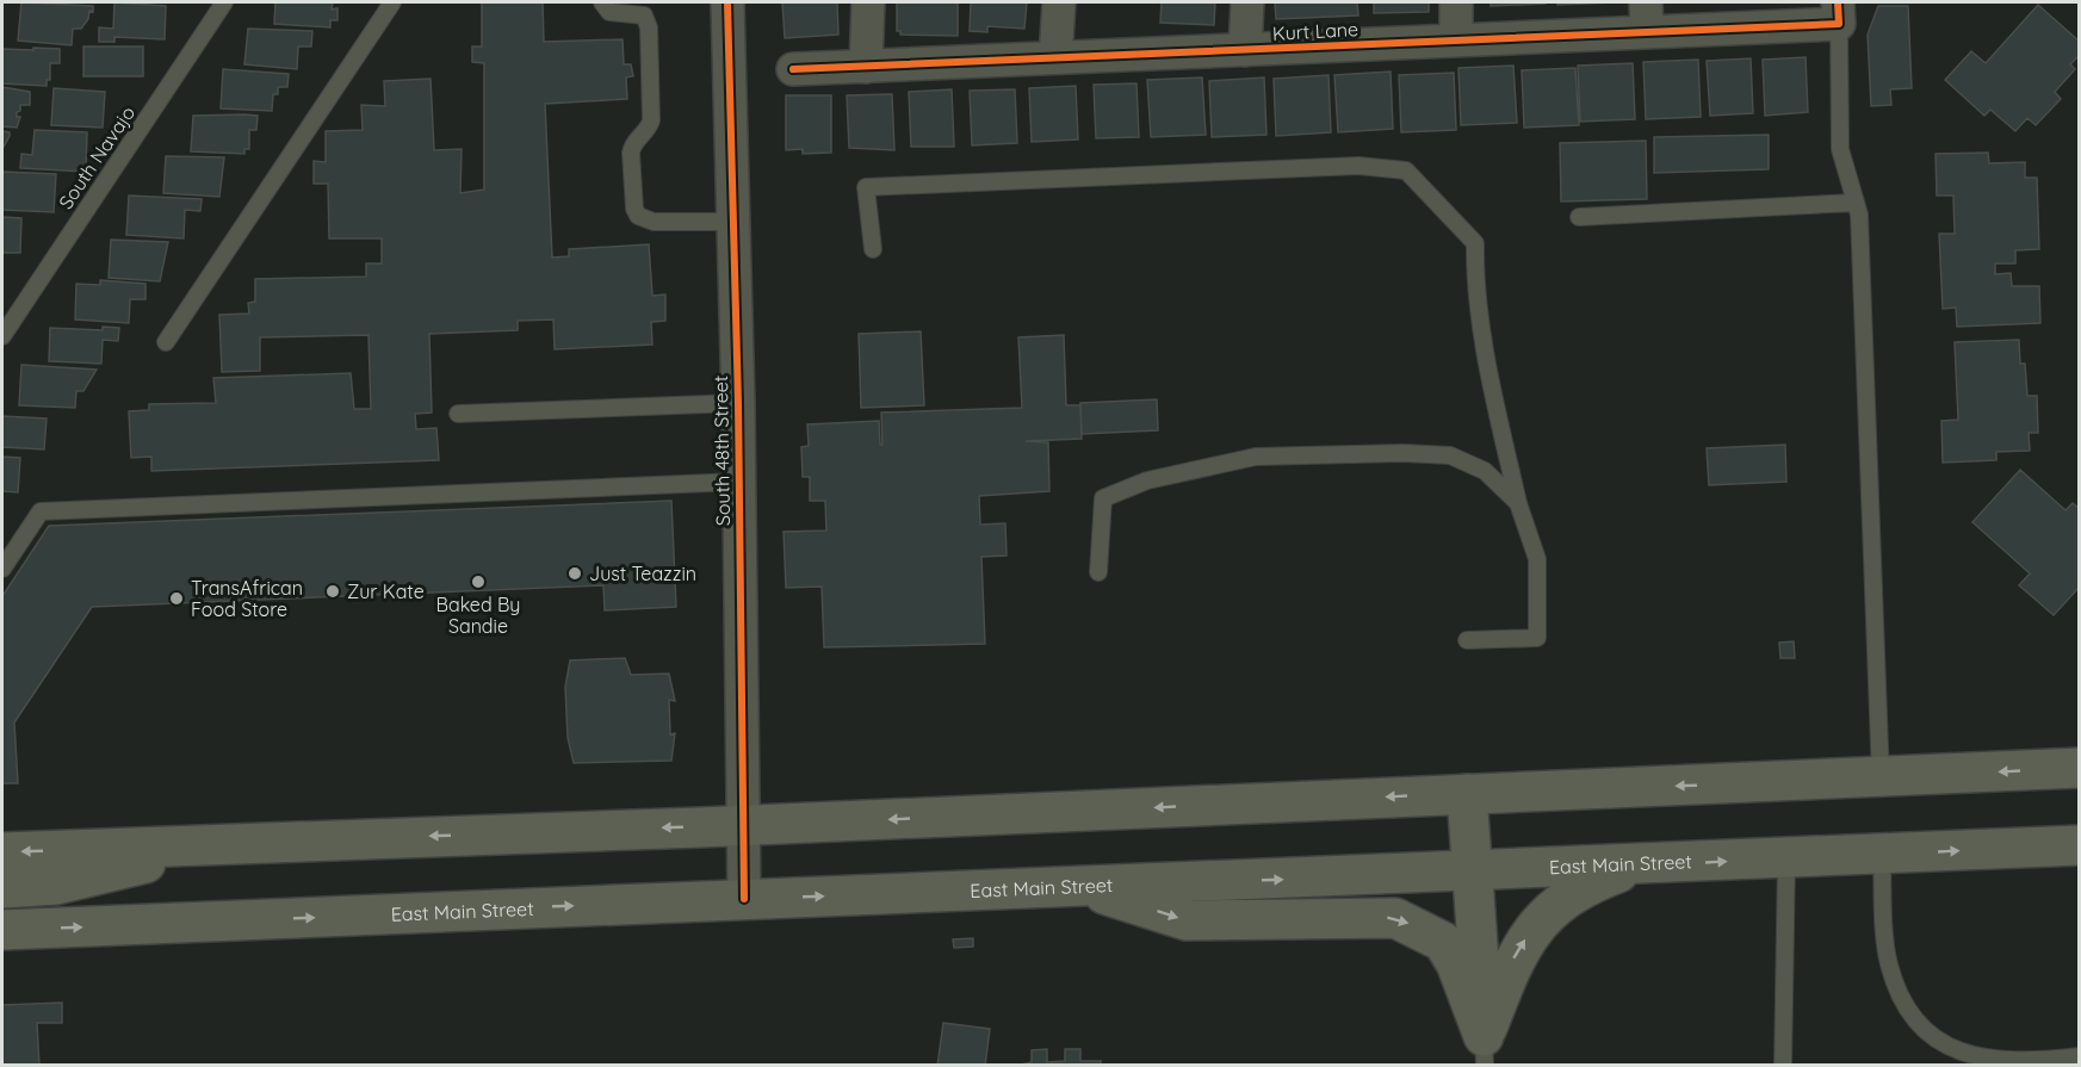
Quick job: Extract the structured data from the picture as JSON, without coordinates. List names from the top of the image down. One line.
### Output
{"streets":{"main road":["East Main Street"],"street":["Kurt Lane","South 48th Street"],"lane":["South Navajo"]},"crossings":[["South 48th Street","East Main Street"]],"places":["Just Teazzin","Baked By Sandie","Zur Kate","TransAfrican Food Store"]}
